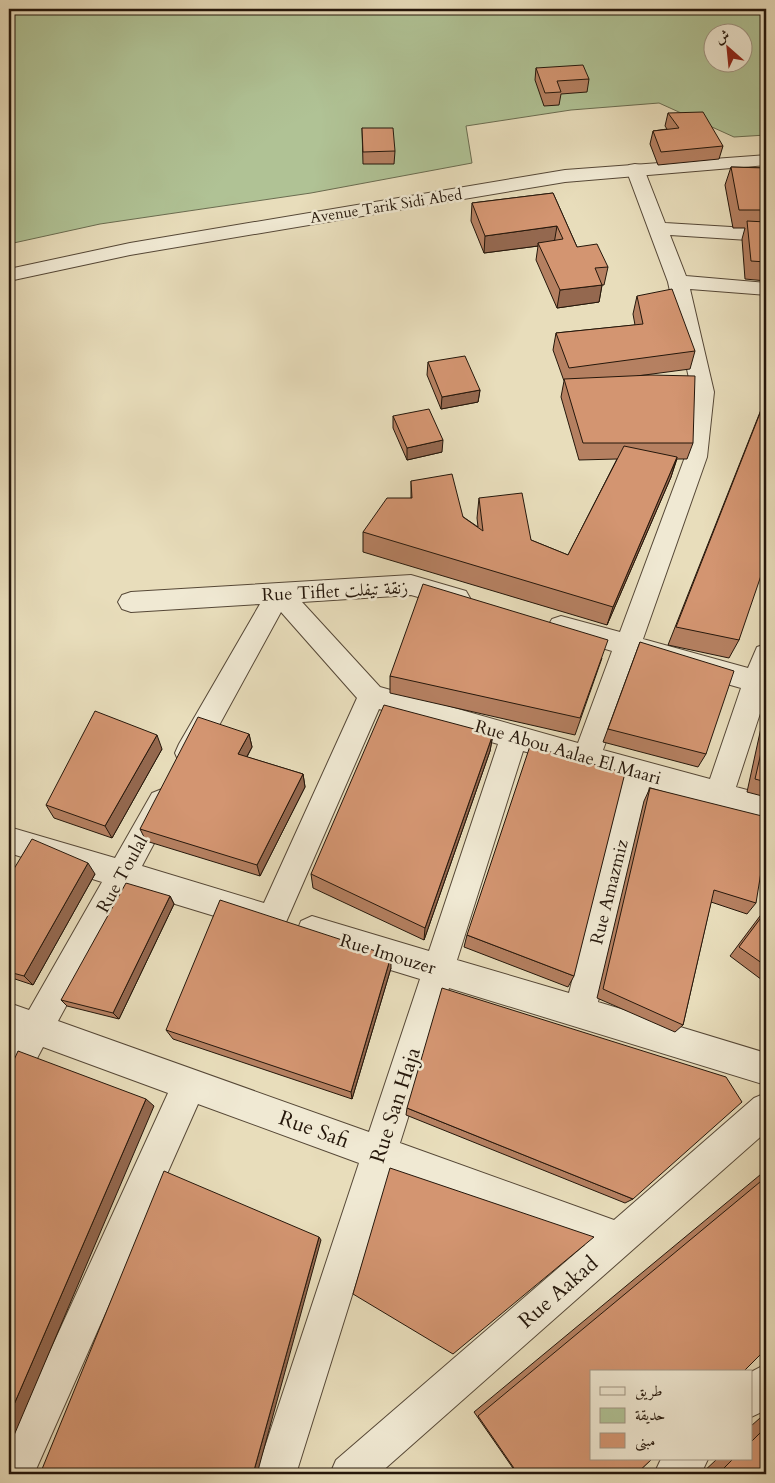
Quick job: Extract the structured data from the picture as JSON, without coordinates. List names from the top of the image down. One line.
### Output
{"streets":{"street":["Avenue Tarik Sidi Abed","Rue Tiflet زنقة تيفلت","Rue Abou Aalae El Maari","Rue Toulal","Rue Amazmiz","Rue Imouzer","Rue San Haja","Rue Safi","Rue Aakad"]},"crossings":[["Rue Tiflet زنقة تيفلت","Rue Toulal"],["Rue Abou Aalae El Maari","Rue Amazmiz"],["Rue Abou Aalae El Maari","Rue San Haja"],["Rue Toulal","Rue Imouzer"],["Rue Toulal","Rue Safi"],["Rue Amazmiz","Rue Imouzer"],["Rue Imouzer","Rue San Haja"],["Rue San Haja","Rue Safi"],["Rue Safi","Rue Aakad"]],"legend":["طريق","حديقة","مبنى"],"north":"top left"}
